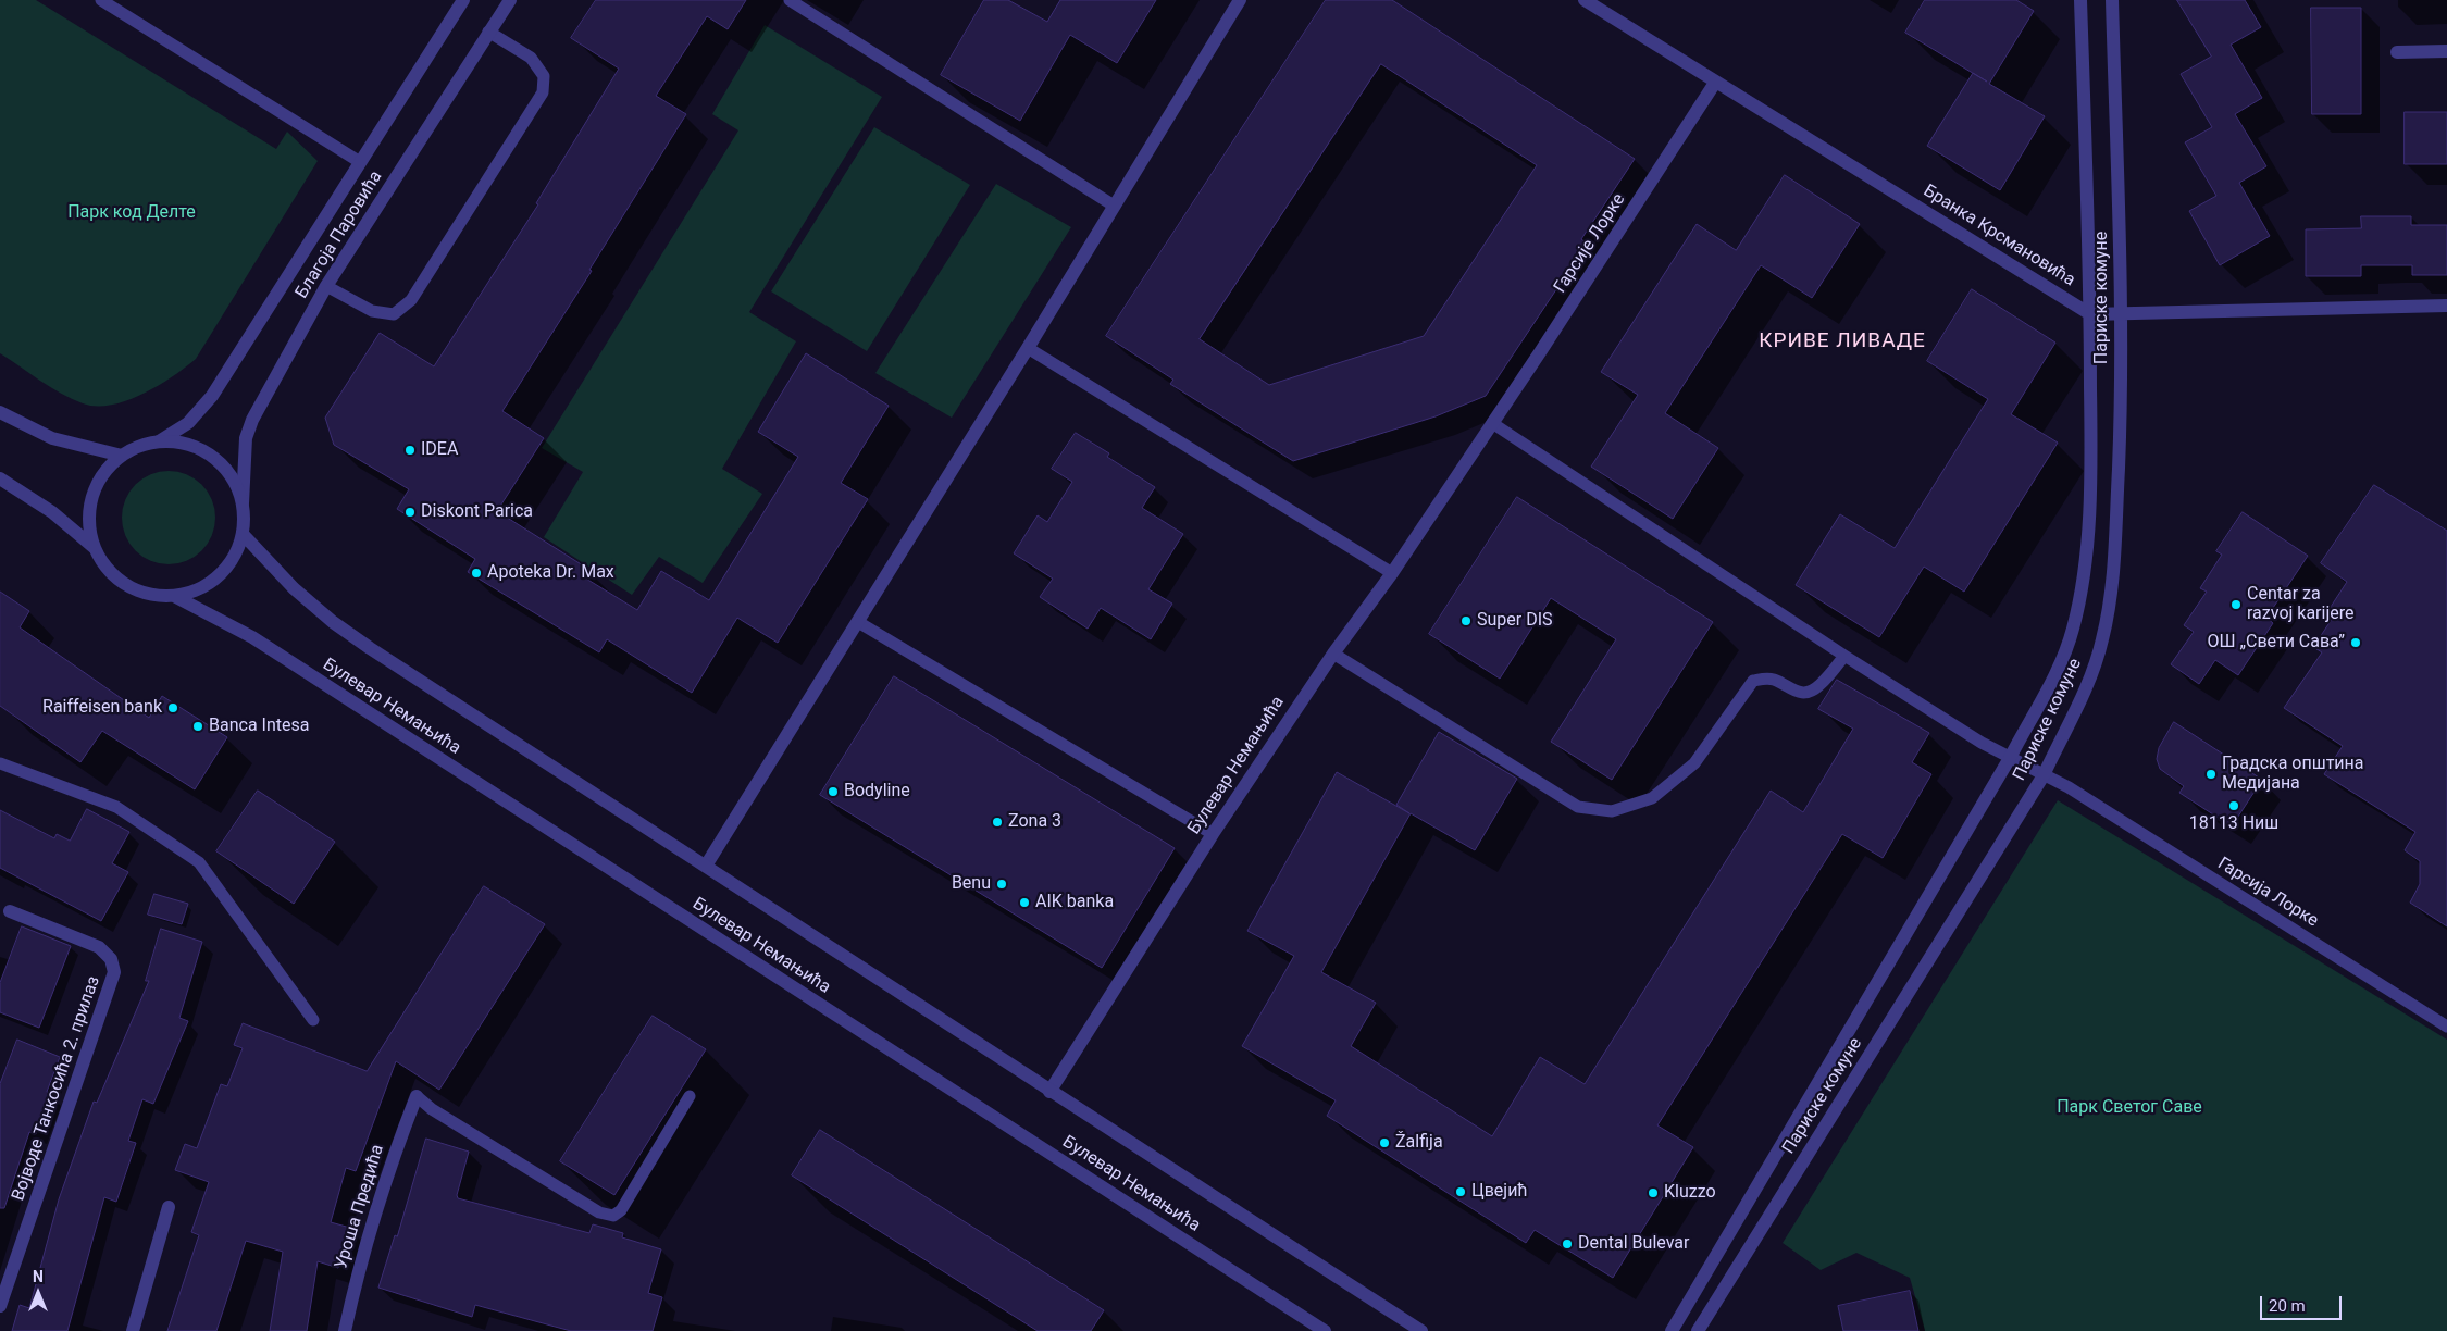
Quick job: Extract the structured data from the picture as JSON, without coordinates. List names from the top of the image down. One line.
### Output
{"streets":{"street":["Благоја Паровића","Бранка Крсмановића","Гарсије Лорке","Париске комуне","Булевар Немањића","Војводе Танкосића 2. прилаз","Уроша Предића"],"lane":["Гарсија Лорке"]},"crossings":[["Благоја Паровића","Булевар Немањића"],["Бранка Крсмановића","Гарсије Лорке"],["Бранка Крсмановића","Париске комуне"],["Гарсије Лорке","Булевар Немањића"],["Гарсије Лорке","Гарсија Лорке"],["Париске комуне","Гарсија Лорке"]],"districts":["КРИВЕ ЛИВАДЕ"],"parks":["Парк код Делте","Парк Светог Саве"],"places":["IDEA","Diskont Parica","Apoteka Dr. Max","Centar za razvoj karijere","Super DIS","ОШ „Свети Сава”","Raiffeisen bank","Banca Intesa","Градска општина Медијана","Bodyline","18113 Ниш","Zona 3","Benu","AIK banka","Žalfija","Цвејић","Kluzzo","Dental Bulevar"],"scale_bar":"20 m","north":"top"}
